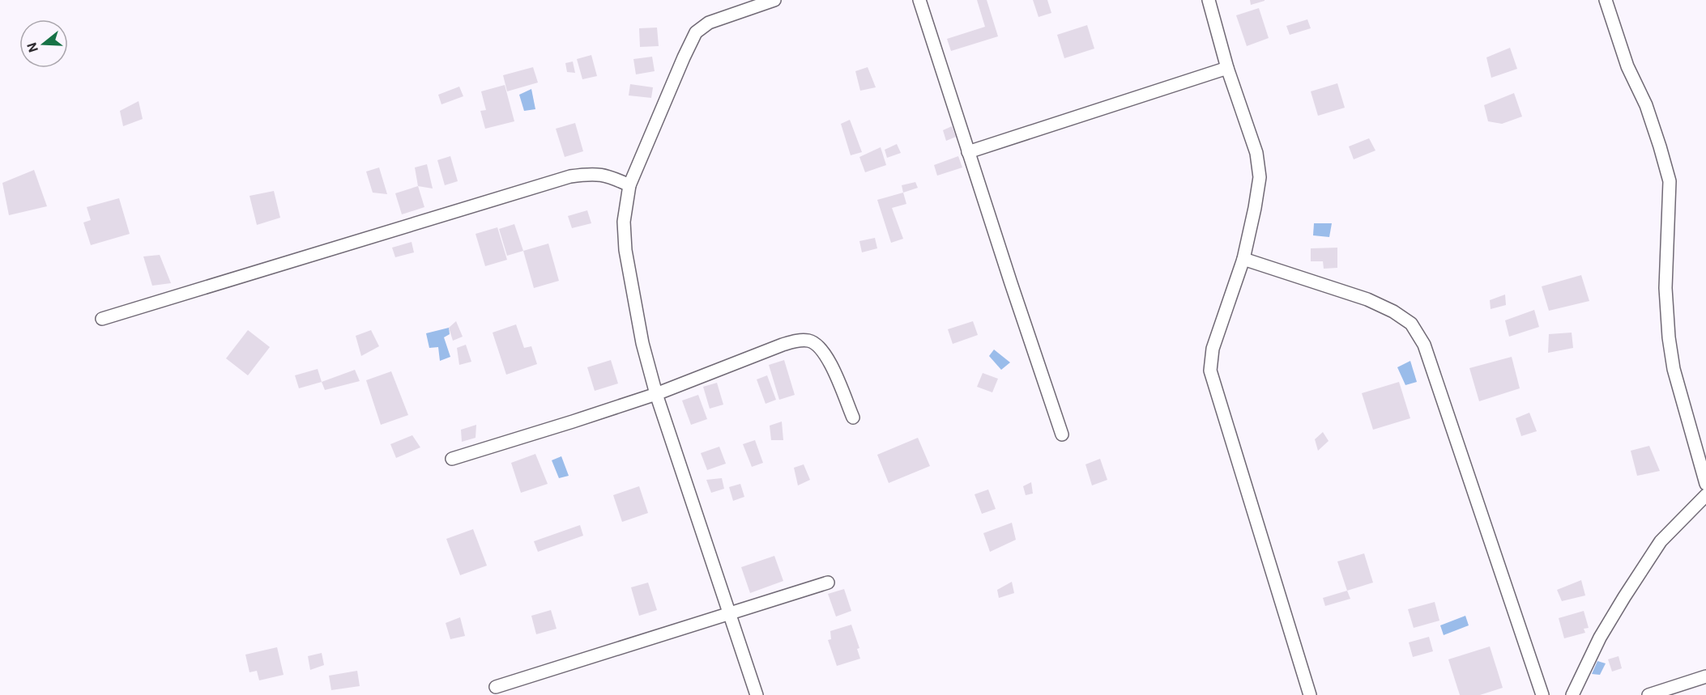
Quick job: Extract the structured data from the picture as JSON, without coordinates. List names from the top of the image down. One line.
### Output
{"north":"left"}
